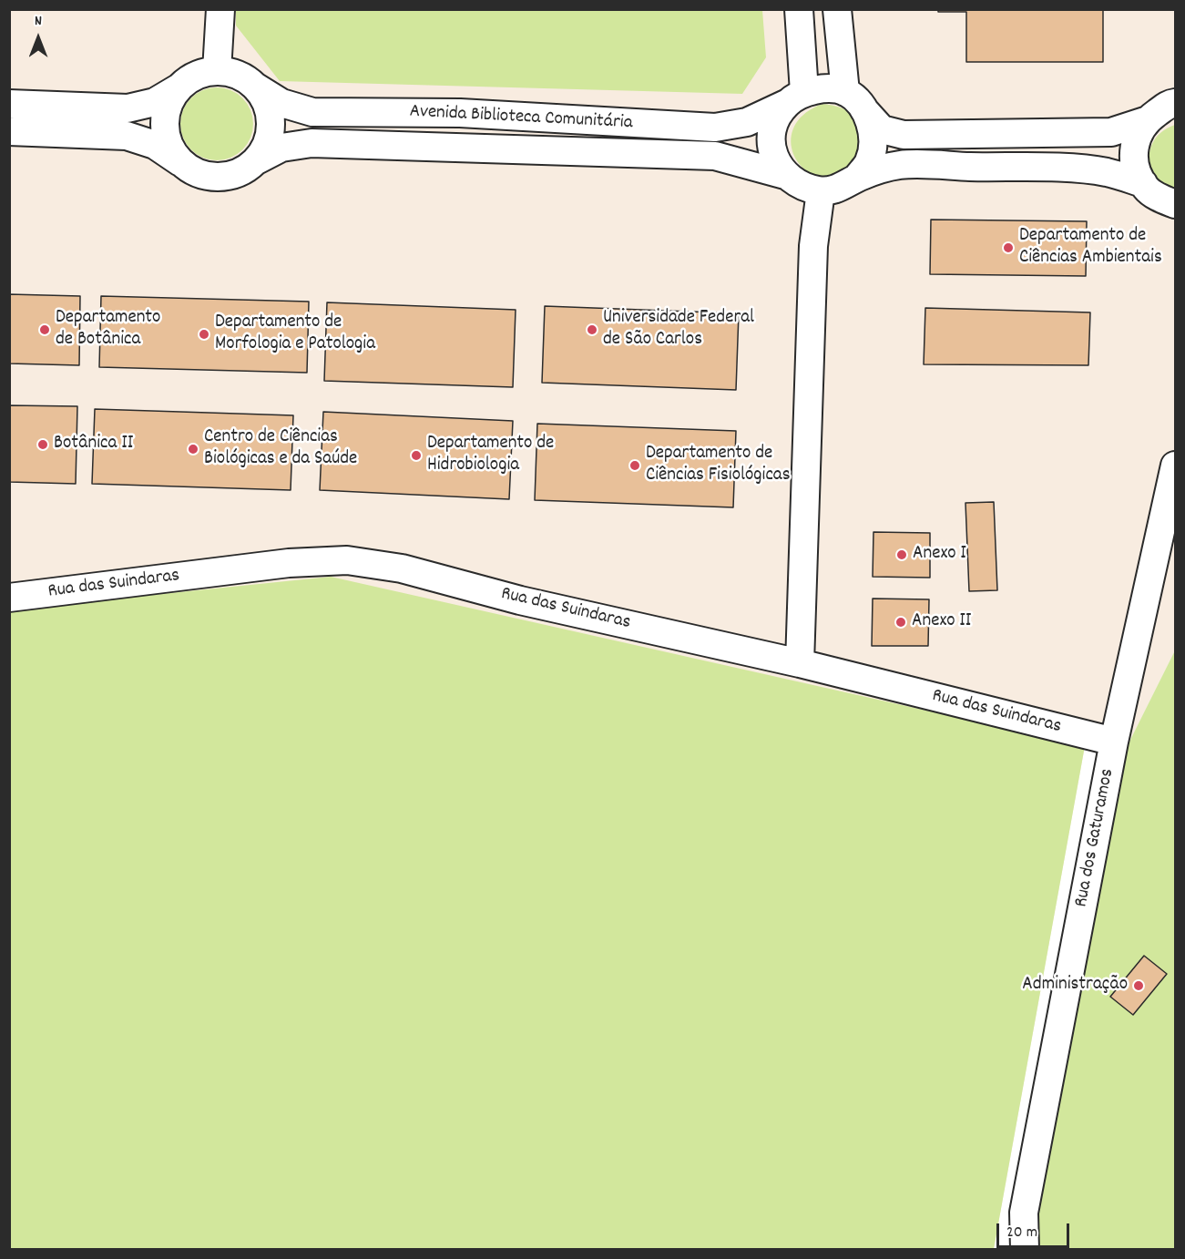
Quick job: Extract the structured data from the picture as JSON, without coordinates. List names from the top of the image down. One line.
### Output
{"streets":{"street":["Avenida Biblioteca Comunitária","Rua das Suindaras","Rua dos Gaturamos"]},"crossings":[["Rua das Suindaras","Rua dos Gaturamos"]],"places":["Departamento de Ciências Ambientais","Departamento de Botânica","Universidade Federal de São Carlos","Departamento de Morfologia e Patologia","Botânica II","Centro de Ciências Biológicas e da Saúde","Departamento de Hidrobiologia","Departamento de Ciências Fisiológicas","Anexo I","Anexo II","Administração"],"scale_bar":"20 m","north":"top"}
